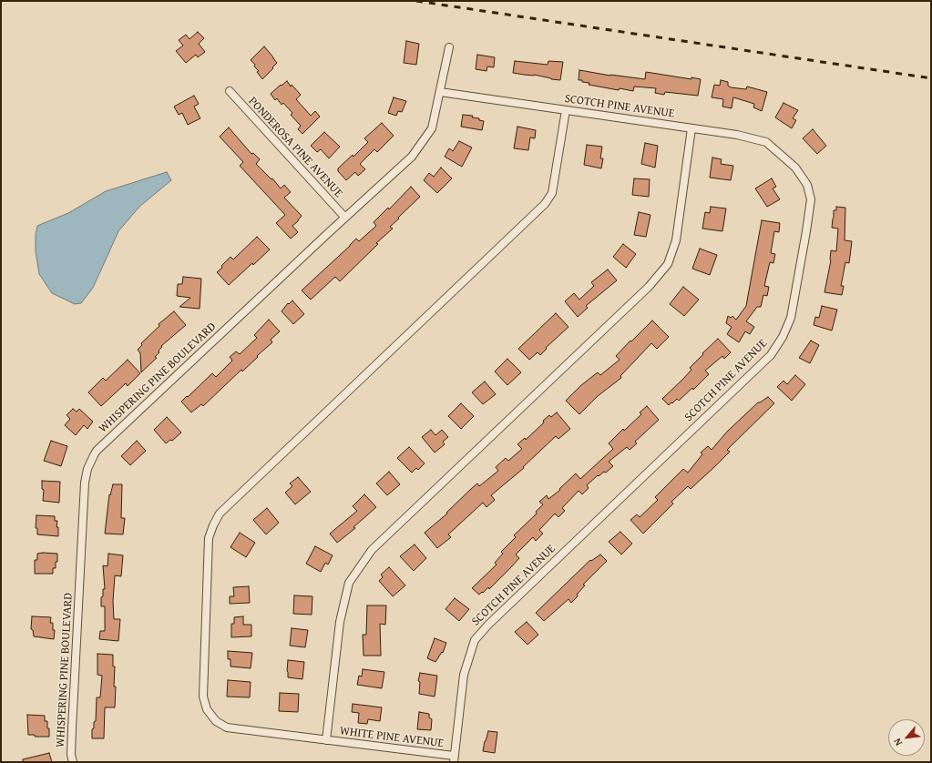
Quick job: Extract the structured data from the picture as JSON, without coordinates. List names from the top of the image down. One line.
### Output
{"streets":{"street":["SCOTCH PINE AVENUE","PONDEROSA PINE AVENUE","WHISPERING PINE BOULEVARD","WHITE PINE AVENUE"]},"crossings":[["SCOTCH PINE AVENUE","WHISPERING PINE BOULEVARD"],["SCOTCH PINE AVENUE","WHITE PINE AVENUE"],["PONDEROSA PINE AVENUE","WHISPERING PINE BOULEVARD"]],"north":"bottom left"}
